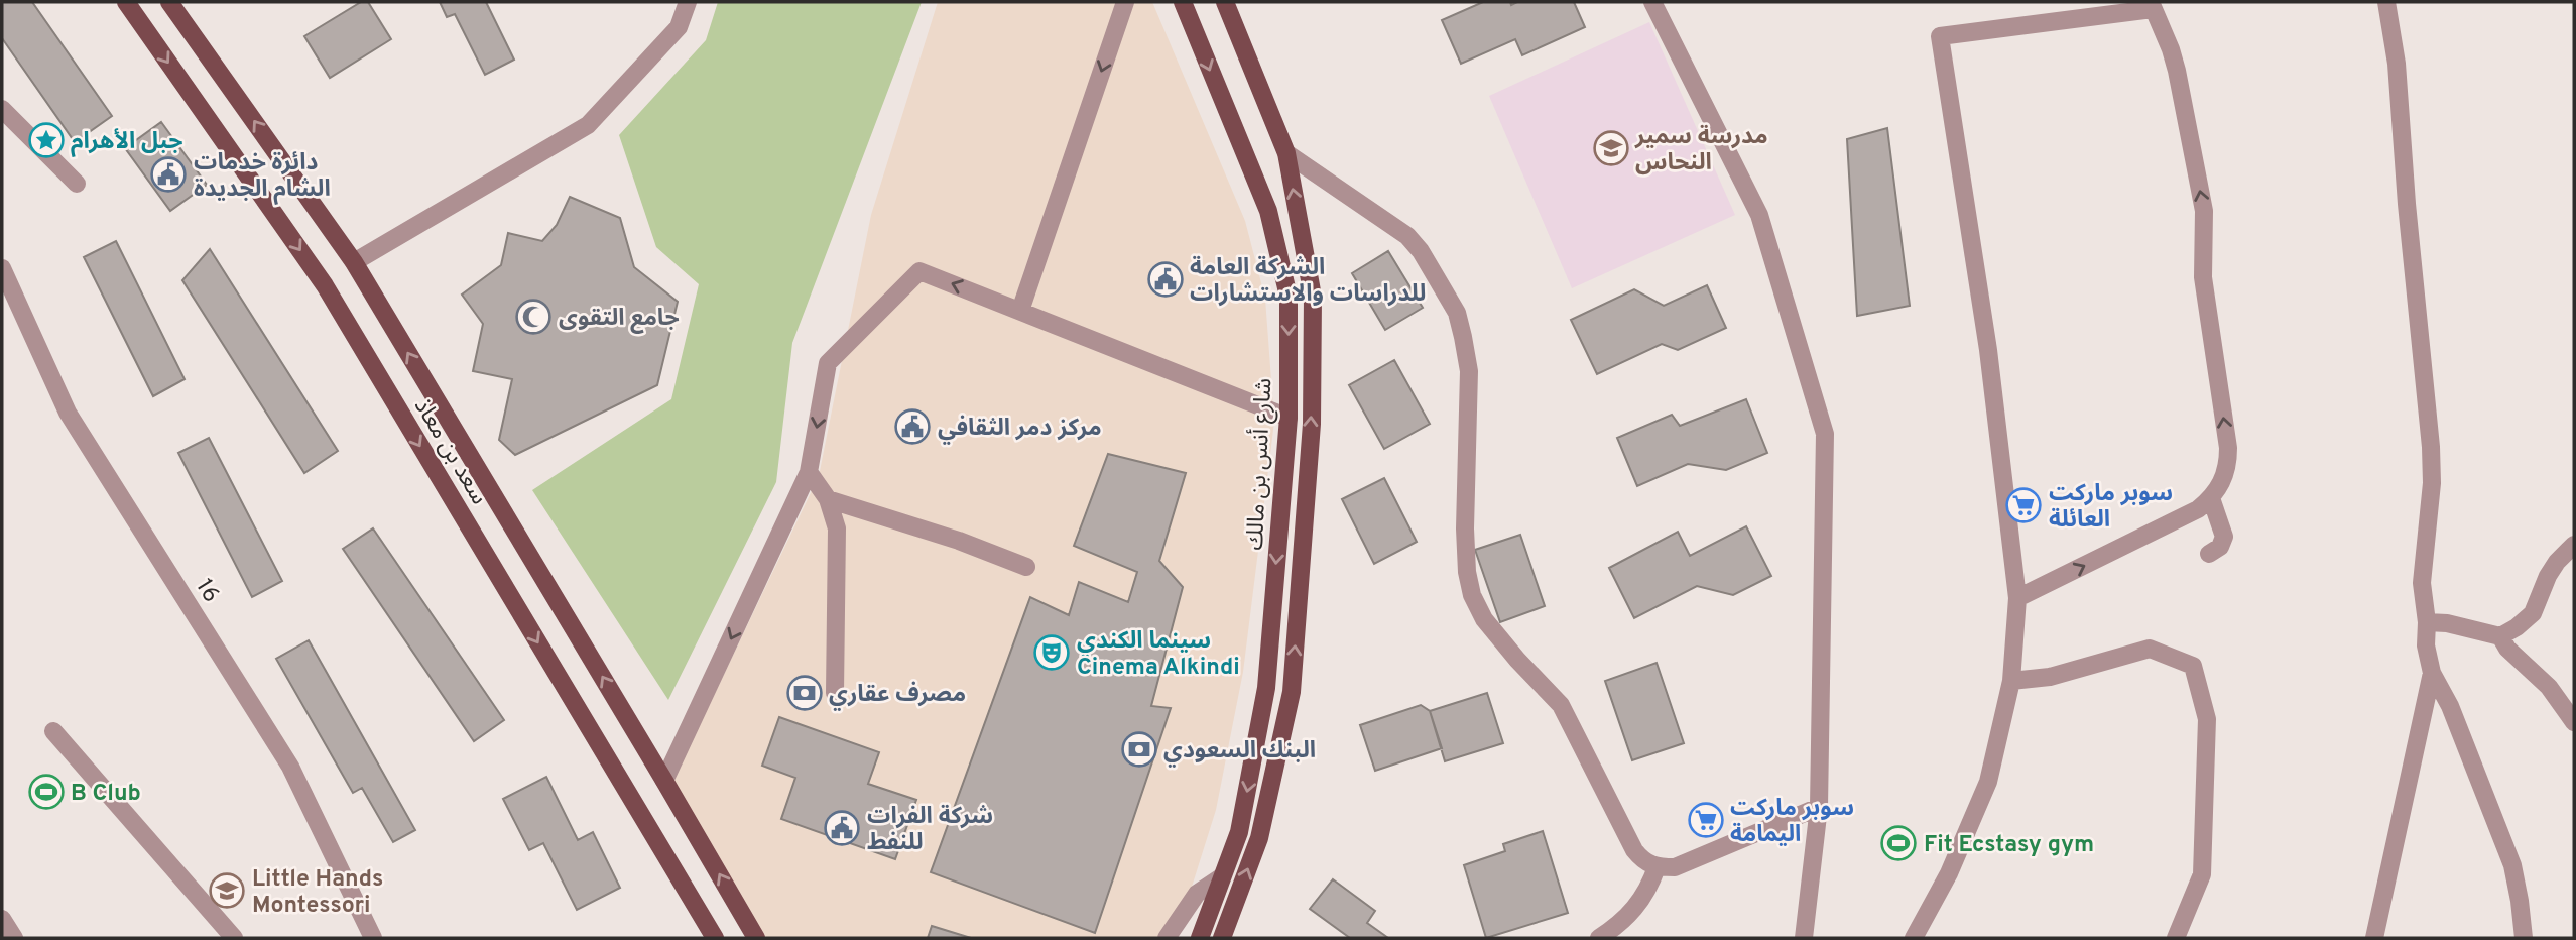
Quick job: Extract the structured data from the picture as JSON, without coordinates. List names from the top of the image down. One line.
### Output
{"streets":{"main road":["سعد بن معاذ","شارع أنس بن مالك"],"street":["16"]},"places":{"place":["جبل الأهرام"],"school or university":["مدرسة سمير النحاس","Little Hands Montessori"],"public building":["دائرة خدمات الشام الجديدة","الشركة العامة للدراسات والاستشارات","مركز دمر الثقافي","شركة الفرات للنفط"],"mosque":["جامع التقوى"],"supermarket":["سوبر ماركت العائلة","سوبر ماركت اليمامة"],"theatre":["سينما الكندي Cinema Alkindi"],"bank":["مصرف عقاري","البنك السعودي"],"sports":["B Club","Fit Ecstasy gym"]}}
